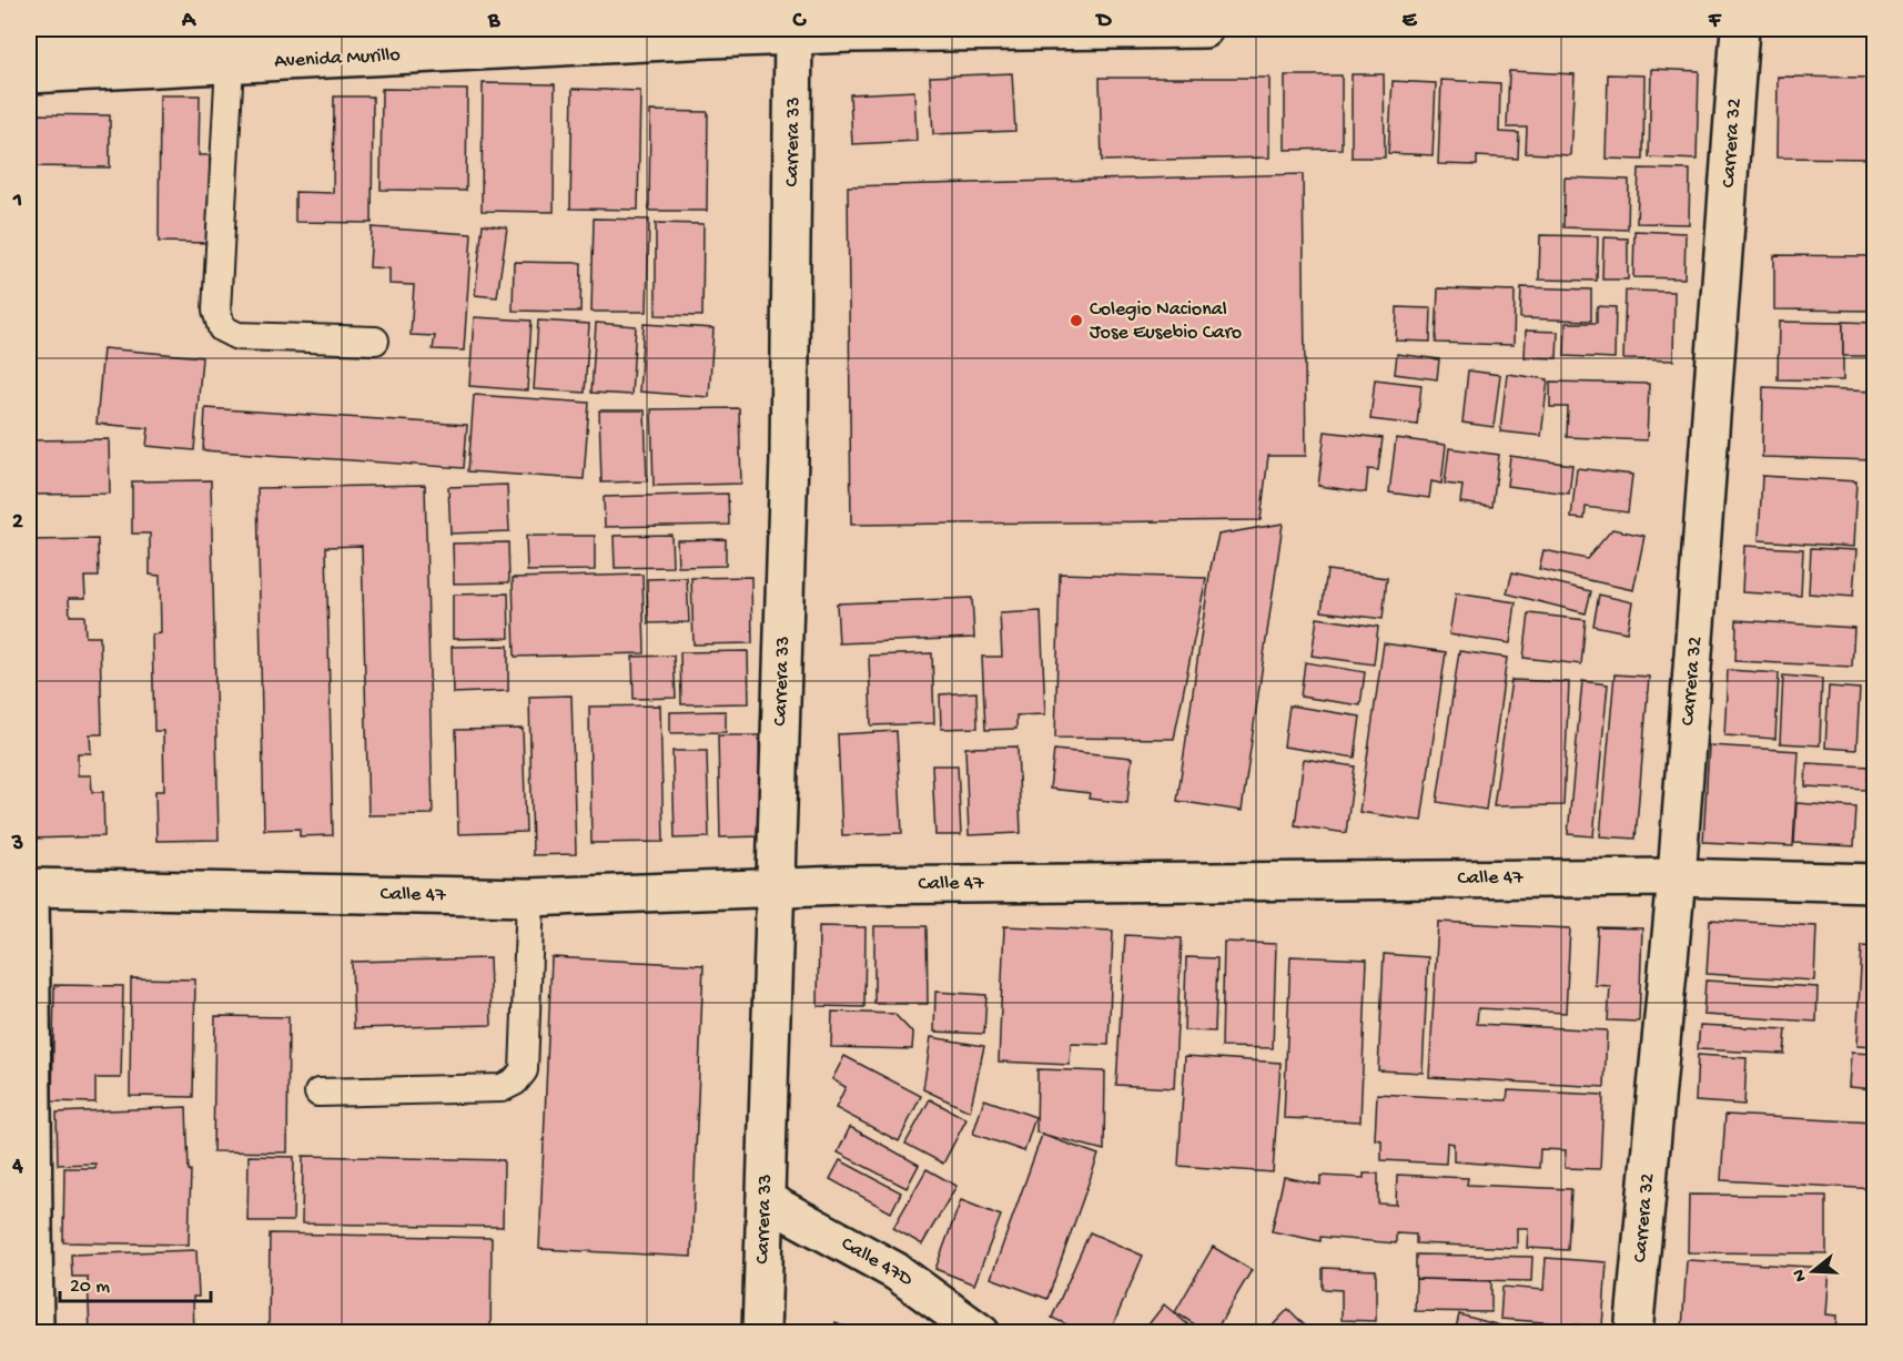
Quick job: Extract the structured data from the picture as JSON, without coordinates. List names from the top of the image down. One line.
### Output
{"streets":{"street":["Avenida Murillo","Carrera 33","Carrera 32","Calle 47","Calle 47D"]},"crossings":[["Avenida Murillo","Carrera 33"],["Carrera 33","Calle 47"],["Carrera 33","Calle 47D"],["Carrera 32","Calle 47"]],"places":["Colegio Nacional Jose Eusebio Caro"],"scale_bar":"20 m","north":"left","grid":{"columns":["A","B","C","D","E","F"],"rows":["1","2","3","4"]}}
